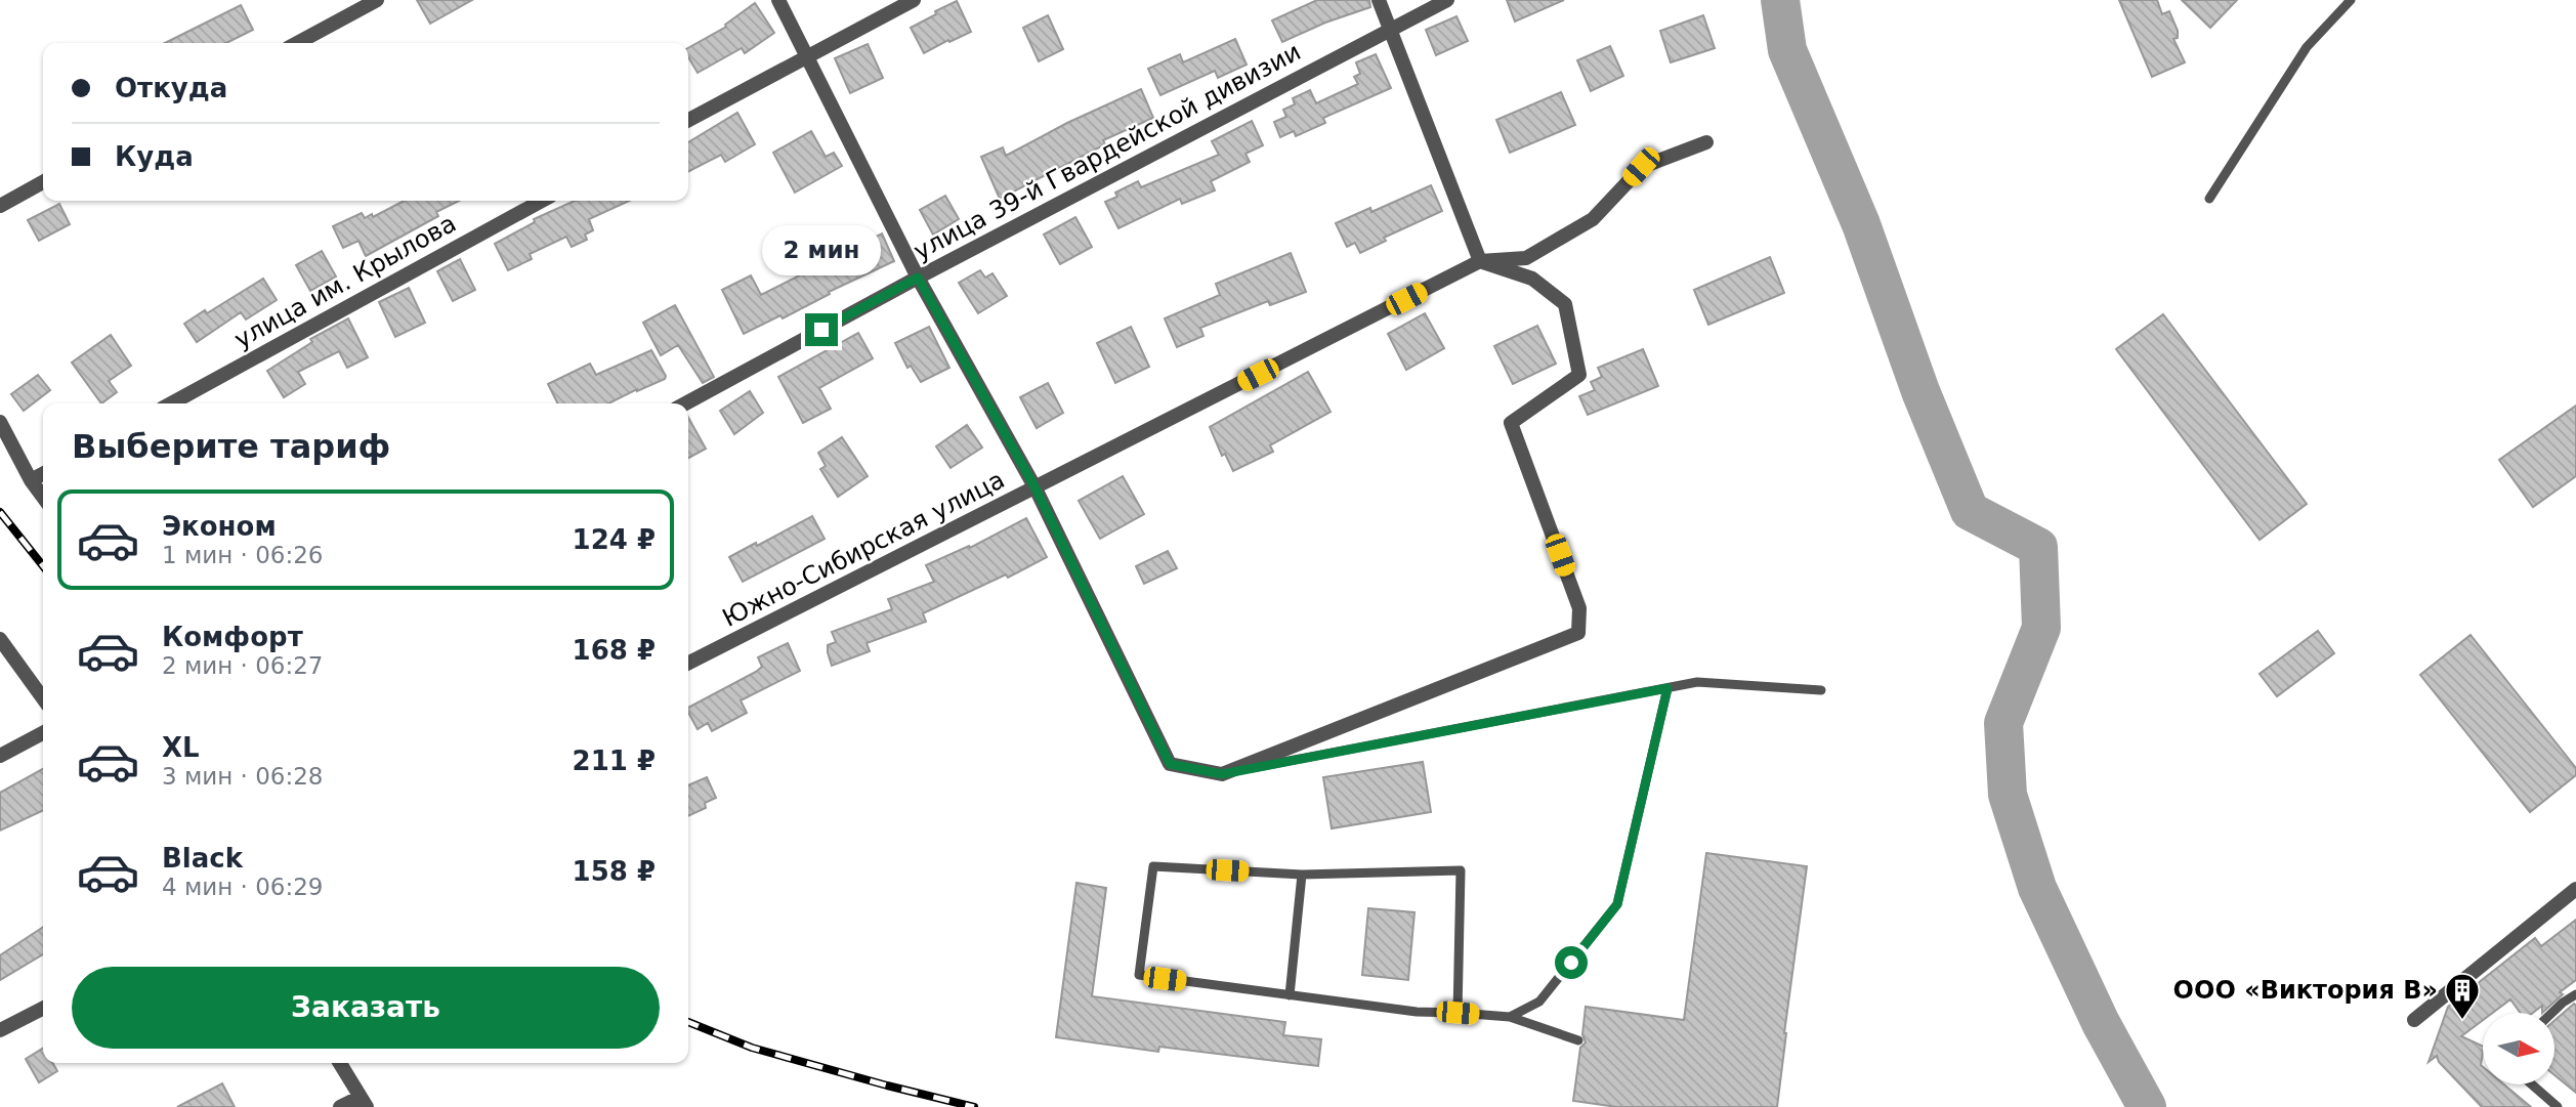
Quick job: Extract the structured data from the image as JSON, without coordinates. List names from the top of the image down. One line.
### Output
{"streets":{"street":["улица 39-й Гвардейской дивизии","улица им. Крылова","Южно-Сибирская улица"]},"places":{"building":["ООО «Виктория В»"]},"north":"right","page":{"banner":["Откуда","Куда"],"bubble":"2 мин","heading":"Выберите тариф","list":[{"name":"Эконом","note":"1 мин · 06:26","value":"124 ₽"},{"name":"Комфорт","note":"2 мин · 06:27","value":"168 ₽"},{"name":"XL","note":"3 мин · 06:28","value":"211 ₽"},{"name":"Black","note":"4 мин · 06:29","value":"158 ₽"}],"buttons":"Заказать"}}
